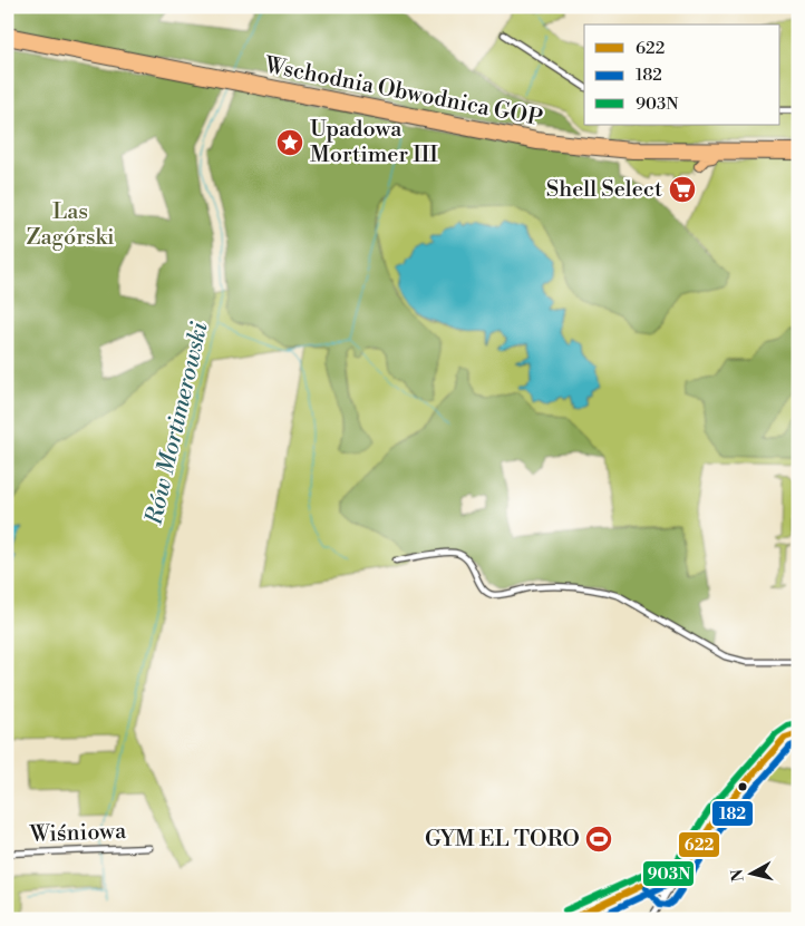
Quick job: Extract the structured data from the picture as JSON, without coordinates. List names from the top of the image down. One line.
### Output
{"streets":{"highway":["Wschodnia Obwodnica GOP"],"street":["Wiśniowa"]},"water":["Rów Mortimerowski"],"parks":["Las Zagórski"],"places":{"place":["Upadowa Mortimer III"],"supermarket":["Shell Select"],"sports":["GYM EL TORO"]},"lines":["transit line 903N","transit line 622","transit line 182"],"legend":["622","182","903N"],"north":"left"}
